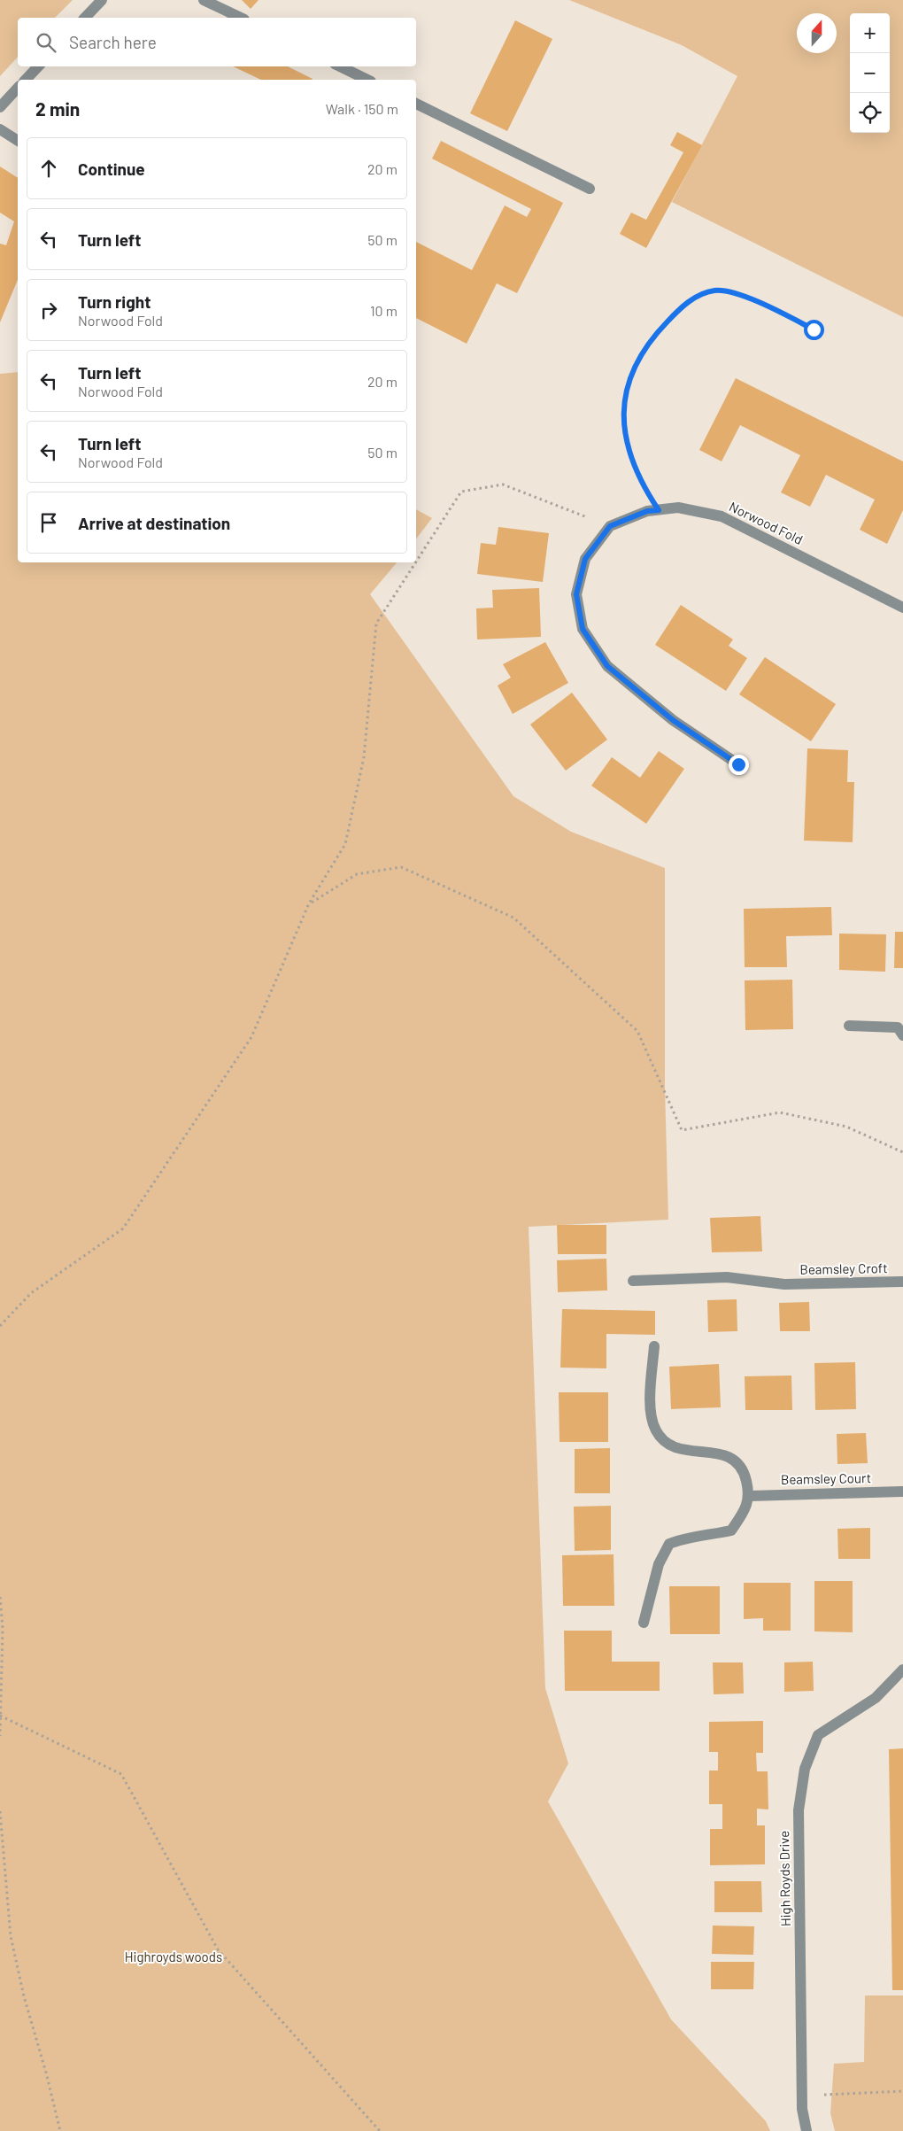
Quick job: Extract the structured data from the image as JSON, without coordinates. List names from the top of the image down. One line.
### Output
{"streets":{"street":["Norwood Fold","Beamsley Croft","Beamsley Court","High Royds Drive"]},"parks":["Highroyds woods"],"north":"top","page":{"map_buttons":["+","−"],"search":"Search here","heading":["2 min","Walk · 150 m"],"list":[["Continue","20 m"],["Turn left","50 m"],["Turn right","Norwood Fold","10 m"],["Turn left","Norwood Fold","20 m"],["Turn left","Norwood Fold","50 m"],"Arrive at destination"]}}
